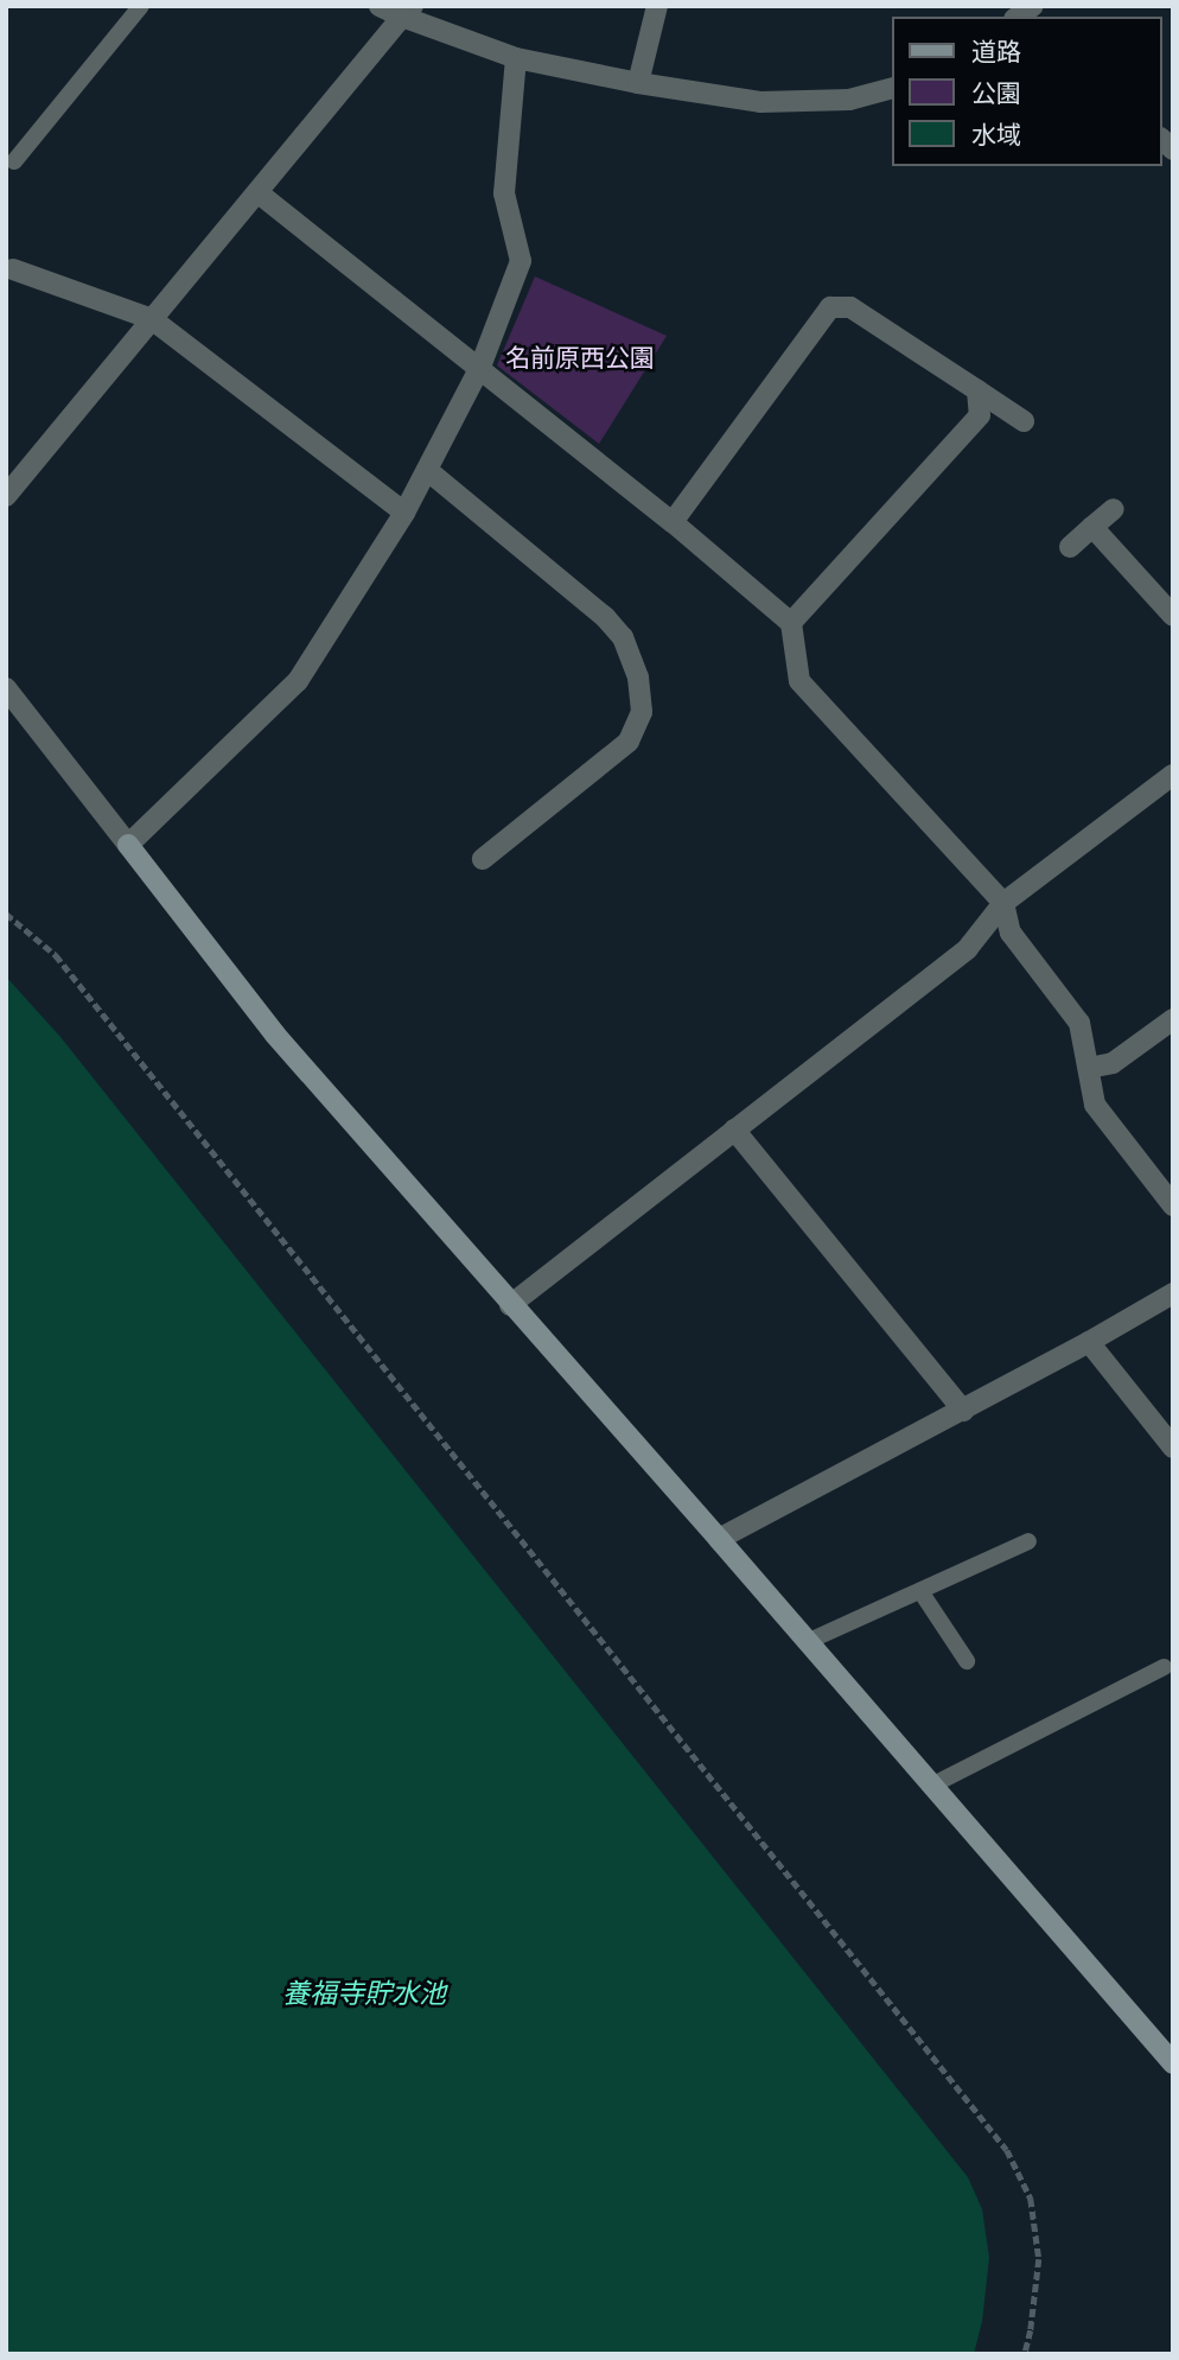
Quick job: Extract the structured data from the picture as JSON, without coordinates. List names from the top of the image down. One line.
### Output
{"water":["養福寺貯水池"],"parks":["名前原西公園"],"legend":["道路","公園","水域"]}
